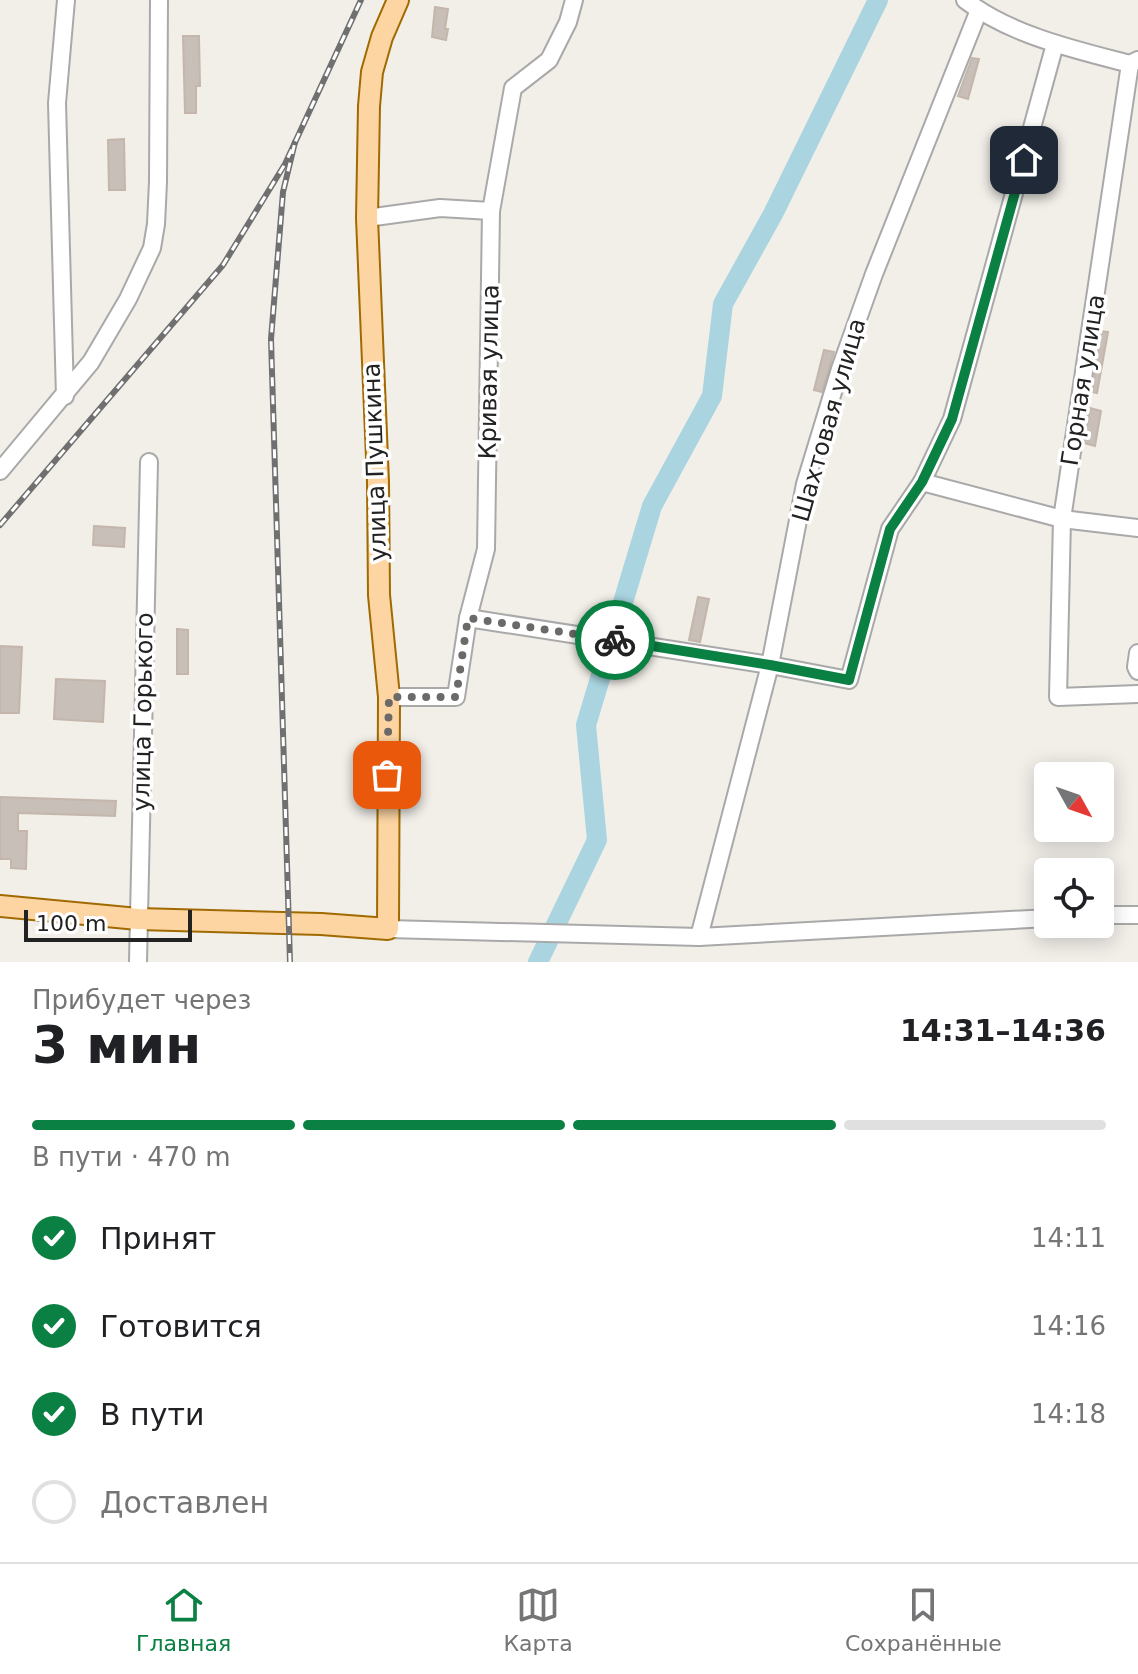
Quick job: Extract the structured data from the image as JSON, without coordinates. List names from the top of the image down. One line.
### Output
{"streets":{"main road":["улица Пушкина"],"street":["Кривая улица","Горная улица","Шахтовая улица","улица Горького"]},"crossings":[["Кривая улица","улица Пушкина"]],"scale_bar":"100 m","north":"bottom right","page":{"scale":"100 m","heading":["3 мин","Прибудет через","14:31–14:36"],"bar":"В пути · 470 m","list":[["Принят","14:11"],["Готовится","14:16"],["В пути","14:18"],"Доставлен"],"tabs":["Главная","Карта","Сохранённые"]}}
